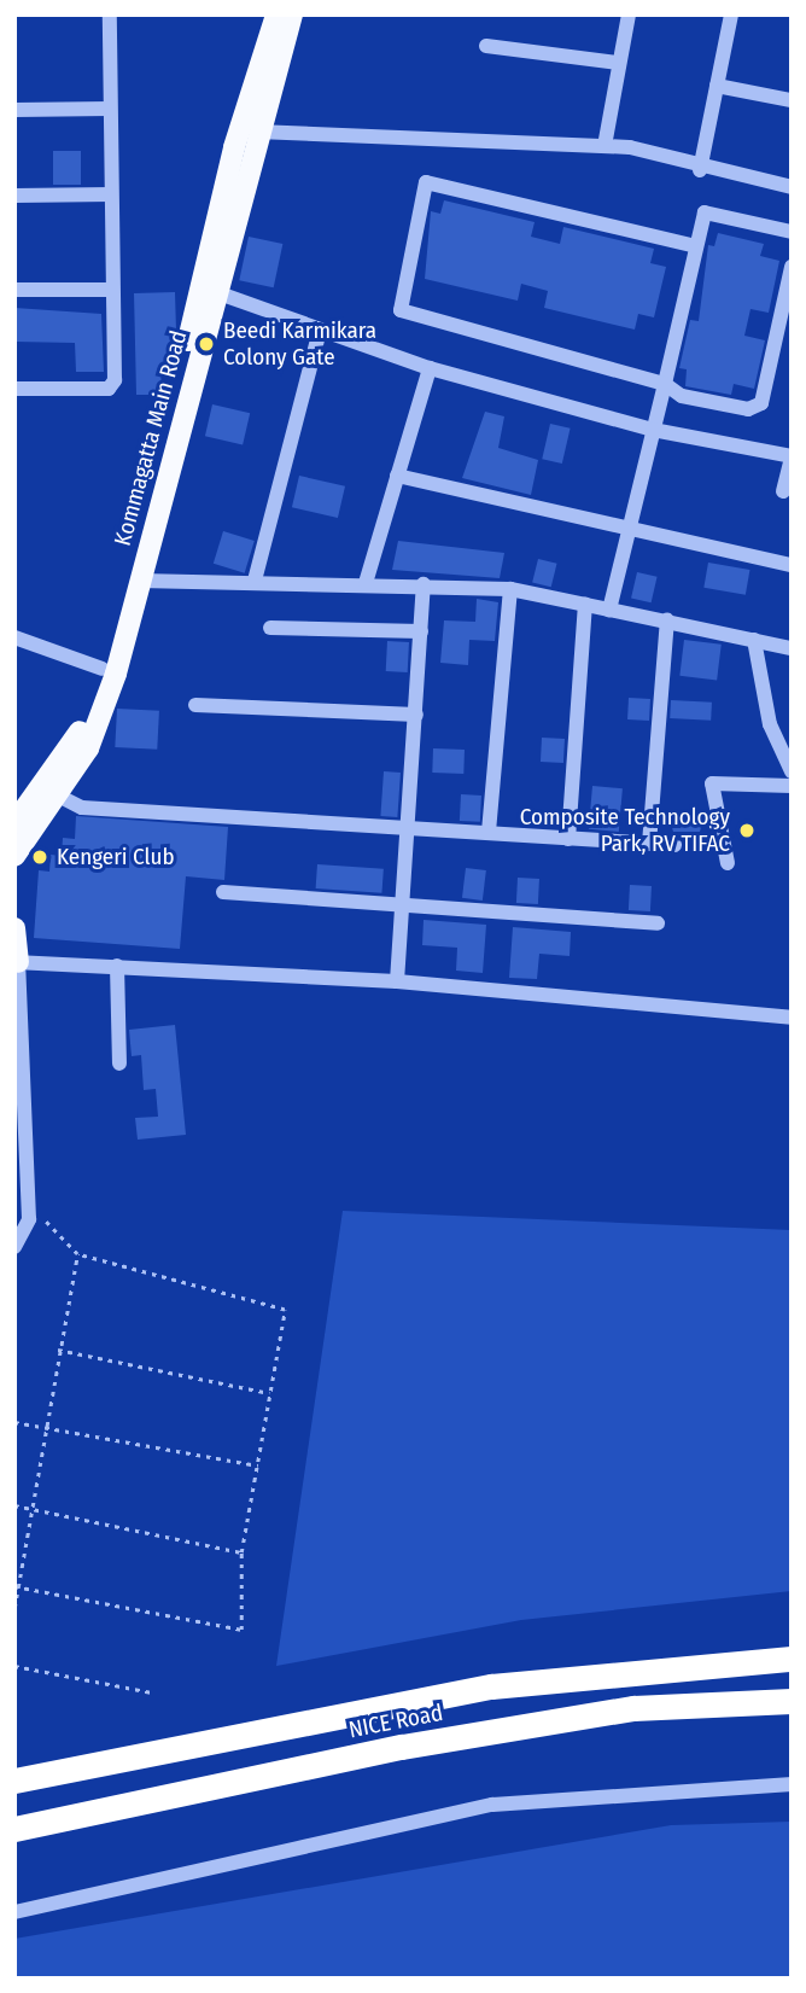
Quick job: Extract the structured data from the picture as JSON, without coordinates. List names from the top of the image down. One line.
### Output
{"streets":{"highway":["NICE Road"],"main road":["Kommagatta Main Road"]},"places":["Beedi Karmikara Colony Gate","Composite Technology Park, RV TIFAC","Kengeri Club"]}
